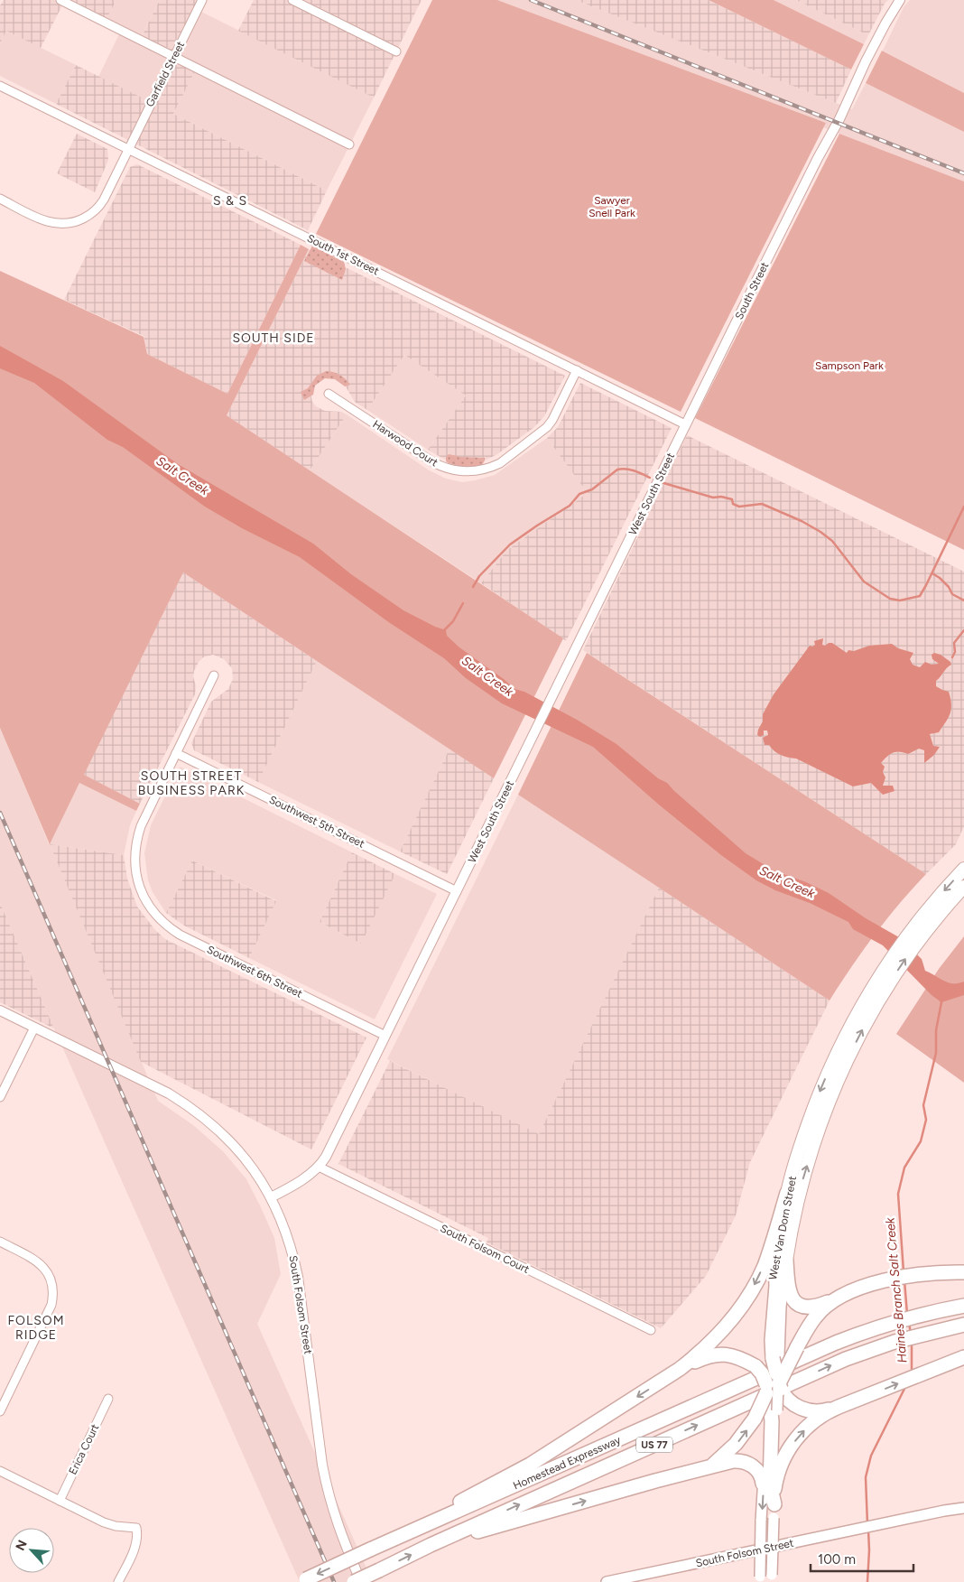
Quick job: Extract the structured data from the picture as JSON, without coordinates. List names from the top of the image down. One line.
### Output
{"streets":{"highway":["US 77","Homestead Expressway"],"main road":["West Van Dorn Street","South Folsom Street"],"street":["Garfield Street","South 1st Street","South Street","Harwood Court","West South Street","Southwest 5th Street","Southwest 6th Street","South Folsom Court","Erica Court"]},"crossings":[["Garfield Street","South 1st Street"],["South 1st Street","South Street"],["South 1st Street","Harwood Court"],["South 1st Street","West South Street"],["South Street","West South Street"],["West South Street","Southwest 5th Street"],["West South Street","Southwest 6th Street"],["West South Street","South Folsom Court"],["West South Street","South Folsom Street"],["Southwest 5th Street","Southwest 6th Street"]],"districts":["S & S","SOUTH SIDE","SOUTH STREET BUSINESS PARK","FOLSOM RIDGE"],"water":["Salt Creek","Haines Branch Salt Creek"],"parks":["Sawyer Snell Park","Sampson Park"],"scale_bar":"100 m","north":"top left"}
